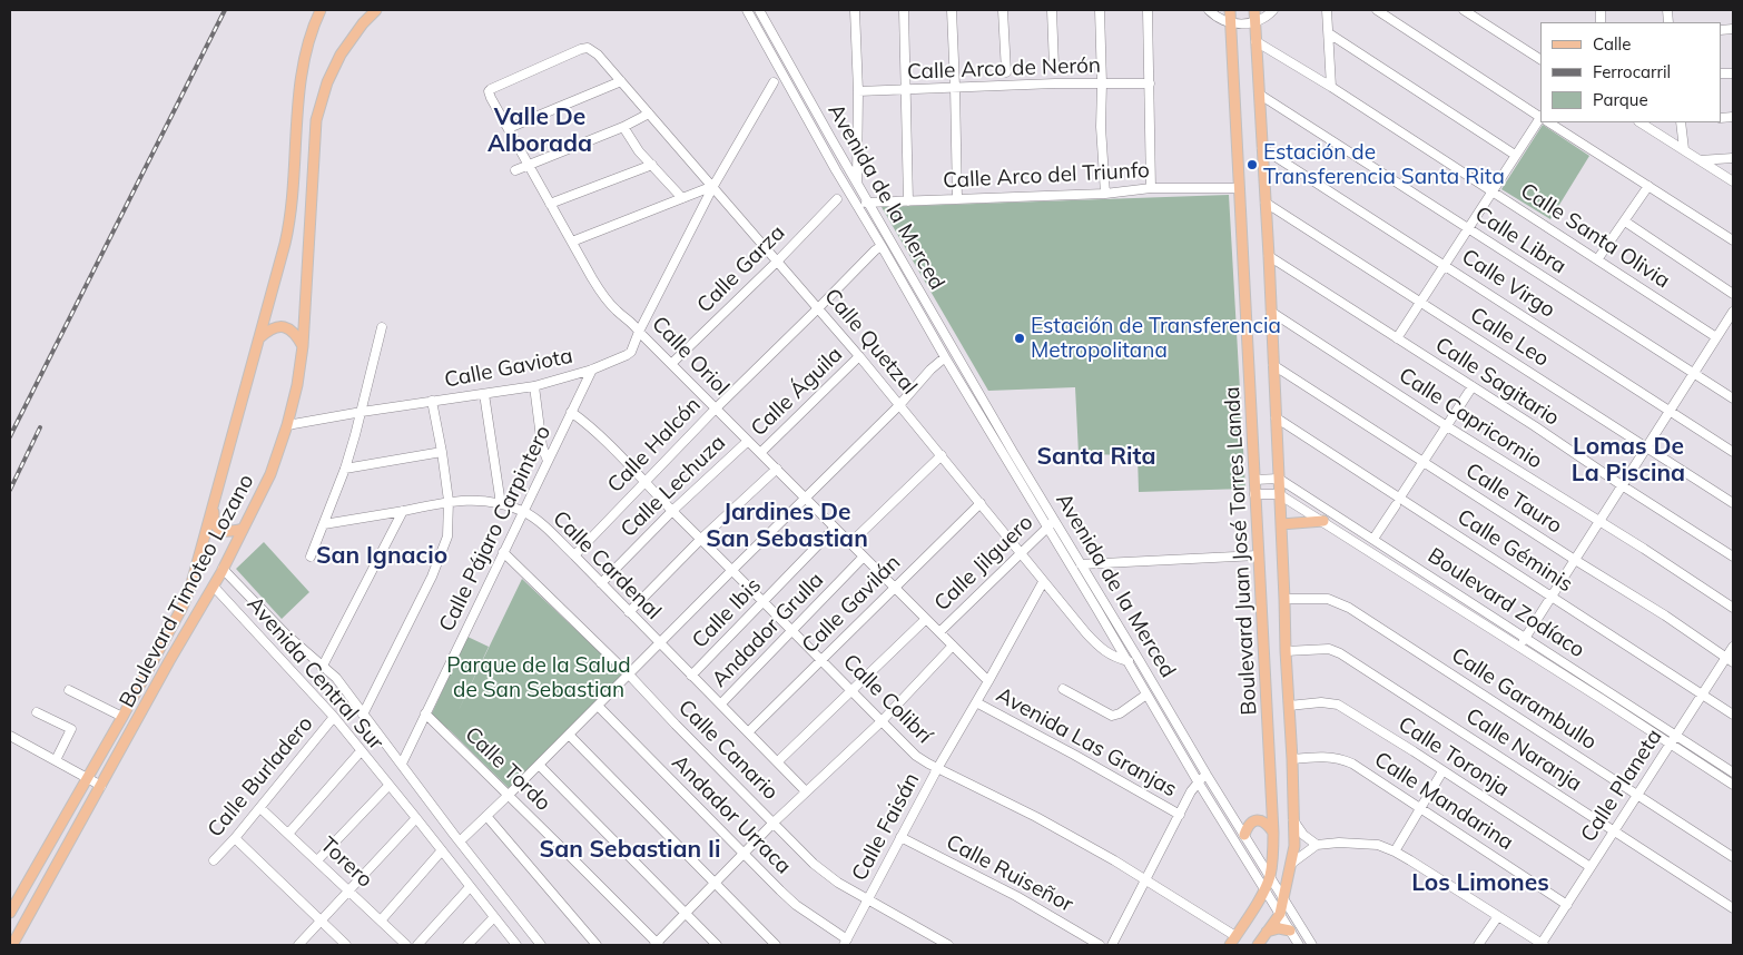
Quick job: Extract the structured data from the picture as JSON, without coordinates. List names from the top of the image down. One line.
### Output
{"streets":{"main road":["Boulevard Juan José Torres Landa","Boulevard Timoteo Lozano"],"street":["Calle Arco de Nerón","Calle Arco del Triunfo","Avenida de la Merced","Calle Santa Olivia","Calle Libra","Calle Garza","Calle Virgo","Calle Leo","Calle Quetzal","Calle Oriol","Calle Gaviota","Calle Sagitario","Calle Águila","Calle Capricornio","Calle Halcón","Calle Lechuza","Calle Tauro","Calle Pájaro Carpintero","Calle Géminis","Calle Jilguero","Calle Cardenal","Boulevard Zodíaco","Calle Gavilán","Calle Ibis","Andador Grulla","Avenida Central Sur","Calle Colibrí","Calle Garambullo","Avenida Las Granjas","Calle Canario","Calle Naranja","Calle Toronja","Calle Tordo","Calle Burladero","Calle Planeta","Calle Mandarina","Andador Urraca","Calle Faisán","Torero","Calle Ruiseñor"]},"crossings":[["Calle Arco del Triunfo","Avenida de la Merced"],["Calle Arco del Triunfo","Boulevard Juan José Torres Landa"],["Avenida de la Merced","Calle Quetzal"],["Avenida de la Merced","Calle Halcón"],["Avenida de la Merced","Boulevard Juan José Torres Landa"],["Avenida de la Merced","Calle Jilguero"],["Calle Santa Olivia","Boulevard Juan José Torres Landa"],["Calle Libra","Boulevard Juan José Torres Landa"],["Calle Garza","Calle Quetzal"],["Calle Garza","Calle Oriol"],["Calle Virgo","Boulevard Juan José Torres Landa"],["Calle Leo","Boulevard Juan José Torres Landa"],["Calle Quetzal","Calle Oriol"],["Calle Quetzal","Calle Gaviota"],["Calle Quetzal","Calle Águila"],["Calle Quetzal","Calle Halcón"],["Calle Quetzal","Calle Jilguero"],["Calle Quetzal","Calle Gavilán"],["Calle Quetzal","Calle Faisán"],["Calle Oriol","Calle Gaviota"],["Calle Oriol","Calle Águila"],["Calle Oriol","Calle Halcón"],["Calle Oriol","Calle Lechuza"],["Calle Oriol","Calle Jilguero"],["Calle Oriol","Calle Gavilán"],["Calle Oriol","Calle Ibis"],["Calle Oriol","Andador Grulla"],["Calle Oriol","Calle Faisán"],["Calle Gaviota","Calle Pájaro Carpintero"],["Calle Gaviota","Boulevard Timoteo Lozano"],["Calle Sagitario","Boulevard Juan José Torres Landa"],["Calle Capricornio","Boulevard Juan José Torres Landa"],["Calle Halcón","Calle Cardenal"],["Calle Halcón","Calle Colibrí"],["Calle Lechuza","Calle Cardenal"],["Calle Lechuza","Calle Colibrí"],["Calle Tauro","Boulevard Juan José Torres Landa"],["Calle Tauro","Calle Planeta"],["Calle Pájaro Carpintero","Calle Cardenal"],["Calle Pájaro Carpintero","Calle Colibrí"],["Calle Pájaro Carpintero","Calle Canario"],["Calle Pájaro Carpintero","Calle Tordo"],["Boulevard Juan José Torres Landa","Calle Géminis"],["Boulevard Juan José Torres Landa","Boulevard Zodíaco"],["Boulevard Juan José Torres Landa","Calle Colibrí"],["Boulevard Juan José Torres Landa","Calle Garambullo"],["Boulevard Juan José Torres Landa","Calle Naranja"],["Boulevard Juan José Torres Landa","Calle Toronja"],["Boulevard Juan José Torres Landa","Calle Mandarina"],["Calle Géminis","Calle Planeta"],["Calle Cardenal","Calle Gavilán"],["Calle Cardenal","Calle Ibis"],["Calle Cardenal","Andador Grulla"],["Boulevard Timoteo Lozano","Avenida Central Sur"],["Boulevard Zodíaco","Calle Planeta"],["Calle Gavilán","Calle Colibrí"],["Calle Ibis","Calle Colibrí"],["Andador Grulla","Calle Colibrí"],["Avenida Central Sur","Calle Burladero"],["Calle Colibrí","Calle Faisán"],["Calle Garambullo","Calle Planeta"],["Avenida Las Granjas","Calle Faisán"],["Calle Canario","Calle Faisán"],["Calle Naranja","Calle Planeta"],["Calle Toronja","Calle Planeta"],["Calle Burladero","Torero"],["Calle Planeta","Calle Mandarina"],["Andador Urraca","Calle Faisán"],["Calle Faisán","Calle Ruiseñor"]],"districts":["Valle De Alborada","Lomas De La Piscina","Santa Rita","Jardines De San Sebastian","San Ignacio","San Sebastian Ii","Los Limones"],"parks":["Parque de la Salud de San Sebastian"],"places":["Estación de Transferencia Santa Rita","Estación de Transferencia Metropolitana"],"legend":["Calle","Ferrocarril","Parque"]}
